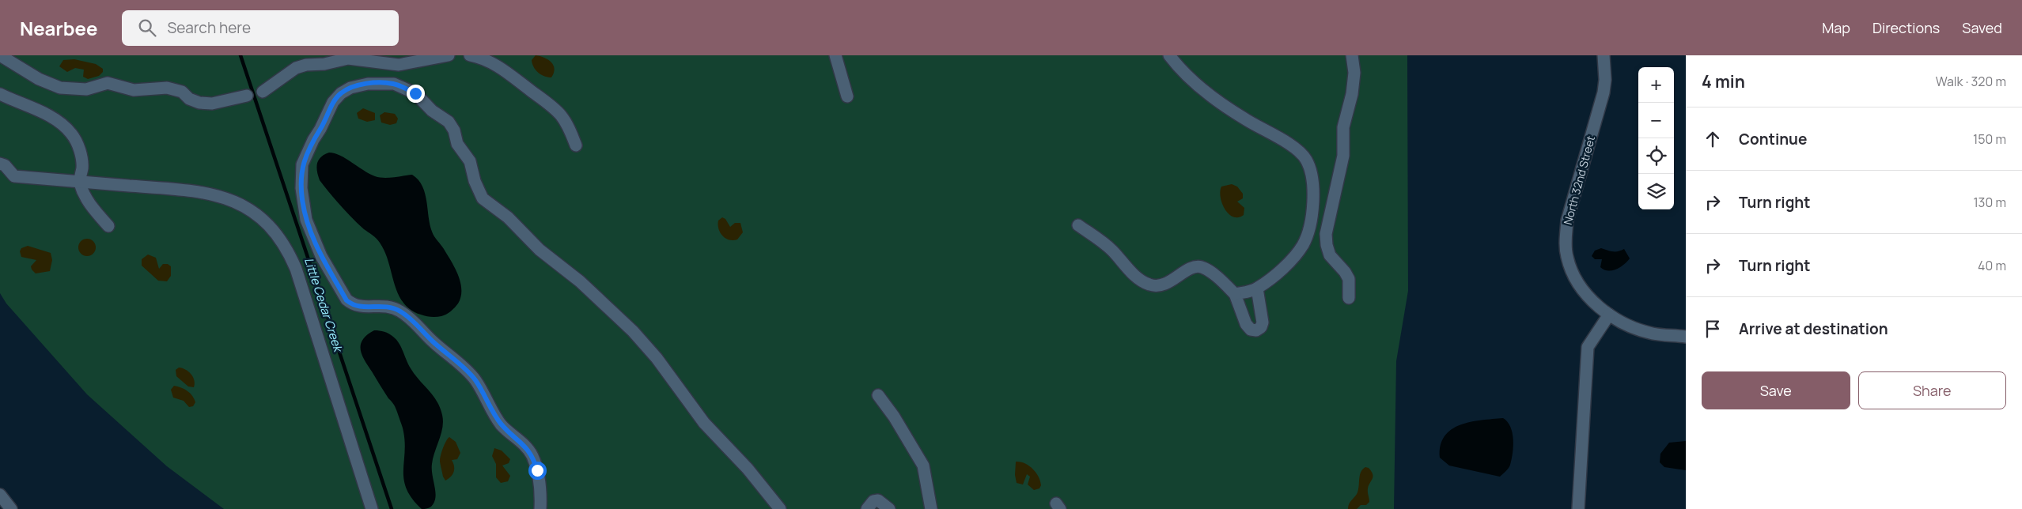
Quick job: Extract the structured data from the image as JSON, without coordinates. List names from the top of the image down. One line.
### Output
{"streets":{"street":["North 32nd Street"]},"water":["Little Cedar Creek"],"page":{"header":"Nearbee","search":"Search here","nav":["Map","Directions","Saved"],"heading":["4 min","Walk · 320 m"],"map_buttons":["+","−"],"list":[["Continue","150 m"],["Turn right","130 m"],["Turn right","40 m"],"Arrive at destination"],"buttons":["Save","Share"]}}
